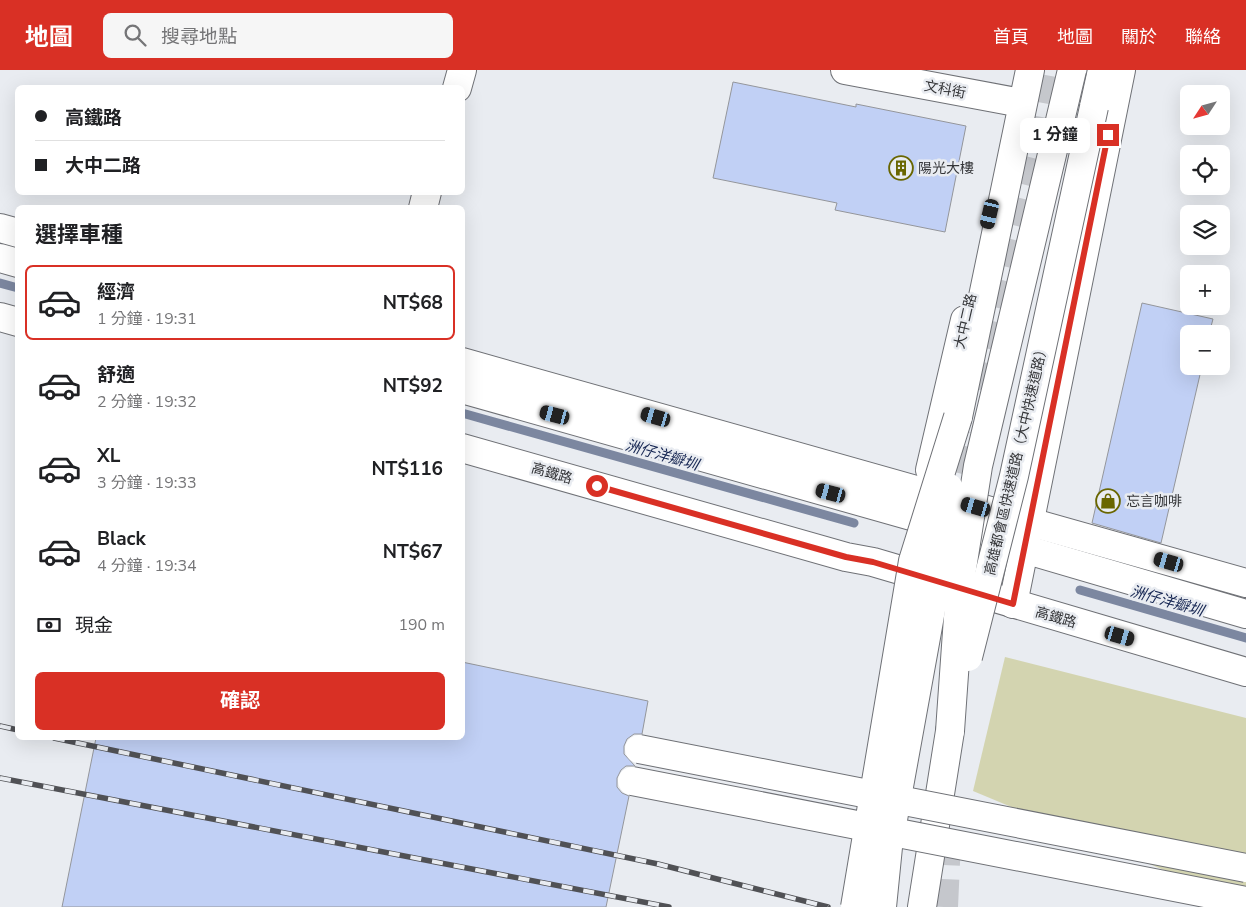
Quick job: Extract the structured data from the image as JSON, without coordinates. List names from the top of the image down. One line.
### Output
{"streets":{"main road":["文科街","大中二路","高雄都會區快速道路（大中快速道路）","高鐵路"]},"crossings":[["文科街","大中二路"],["大中二路","高鐵路"]],"water":["洲仔洋瓣圳"],"places":{"building":["陽光大樓"],"shop":["忘言咖啡"]},"north":"bottom left","page":{"header":"地圖","search":"搜尋地點","nav":["首頁","地圖","關於","聯絡"],"map_buttons":["+","−"],"banner":["高鐵路","大中二路"],"bubble":"1 分鐘","heading":"選擇車種","list":[{"name":"經濟","note":"1 分鐘 · 19:31","value":"NT$68"},{"name":"舒適","note":"2 分鐘 · 19:32","value":"NT$92"},{"name":"XL","note":"3 分鐘 · 19:33","value":"NT$116"},{"name":"Black","note":"4 分鐘 · 19:34","value":"NT$67"}],"pay":["現金","190 m"],"buttons":"確認"}}
